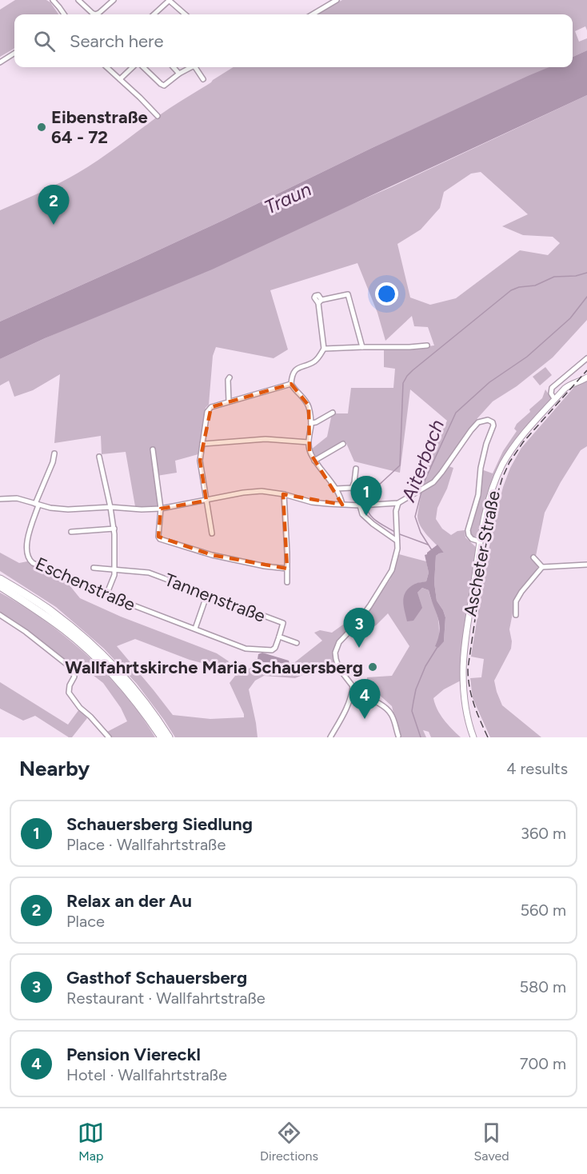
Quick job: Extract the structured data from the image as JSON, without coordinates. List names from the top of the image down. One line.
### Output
{"streets":{"main road":["Ascheter Straße"],"street":["Eschenstraße","Tannenstraße"]},"crossings":[["Eschenstraße","Tannenstraße"]],"water":["Traun","Aiterbach"],"places":["Eibenstraße 64 - 72","Wallfahrtskirche Maria Schauersberg"],"page":{"search":"Search here","pins":["2","1","3","4"],"heading":["Nearby","4 results"],"list":[{"mark":"1","name":"Schauersberg Siedlung","note":"Place · Wallfahrtstraße","value":"360 m"},{"mark":"2","name":"Relax an der Au","note":"Place","value":"560 m"},{"mark":"3","name":"Gasthof Schauersberg","note":"Restaurant · Wallfahrtstraße","value":"580 m"},{"mark":"4","name":"Pension Viereckl","note":"Hotel · Wallfahrtstraße","value":"700 m"}],"nav":["Map","Directions","Saved"]}}
